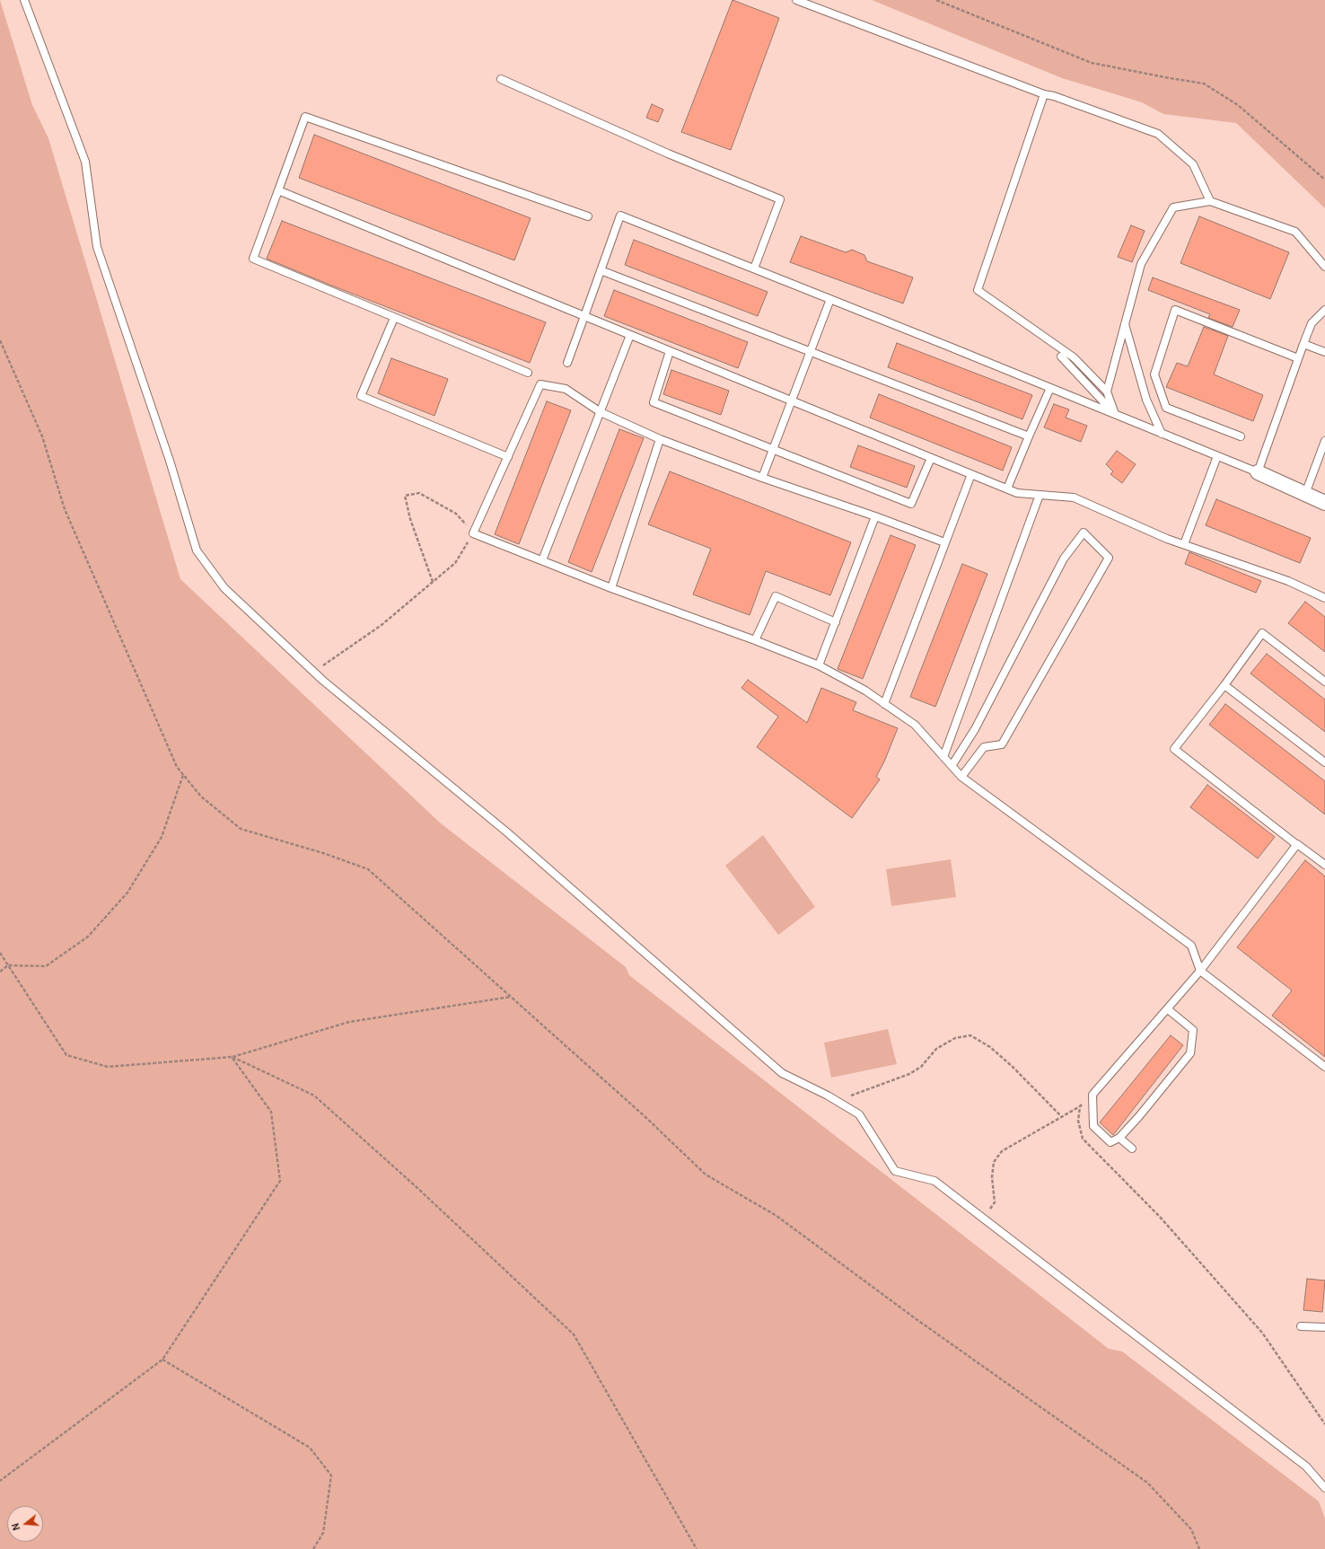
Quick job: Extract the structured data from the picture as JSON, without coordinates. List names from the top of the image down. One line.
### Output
{"north":"left"}
